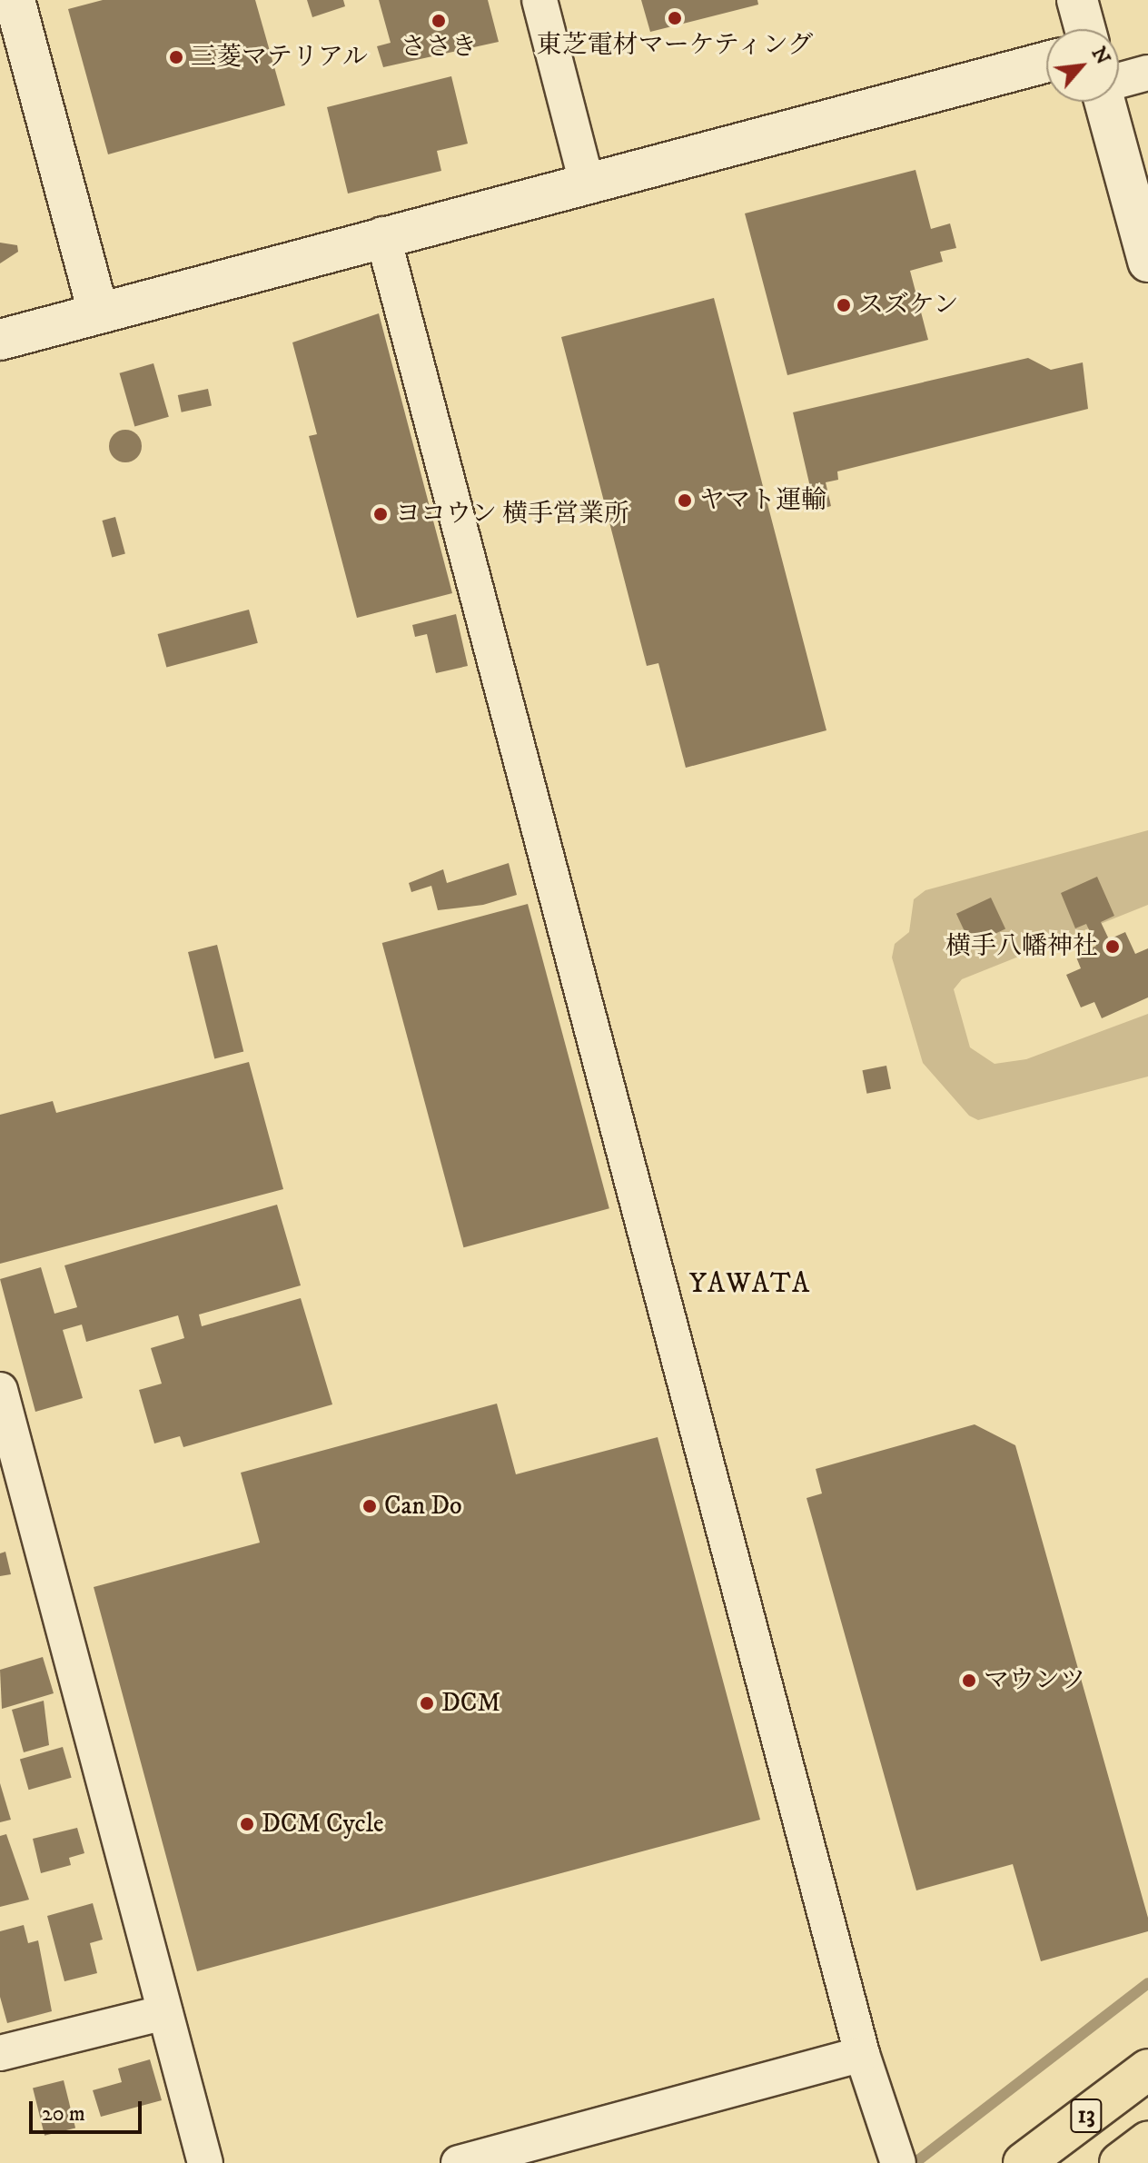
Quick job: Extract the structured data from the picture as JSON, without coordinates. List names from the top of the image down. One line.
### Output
{"streets":{"highway":["13"]},"districts":["YAWATA"],"places":["東芝電材マーケティング","ささき","三菱マテリアル","スズケン","ヤマト運輸","ヨコウン 横手営業所","横手八幡神社","Can Do","マウンツ","DCM","DCM Cycle"],"scale_bar":"20 m","north":"top right"}
